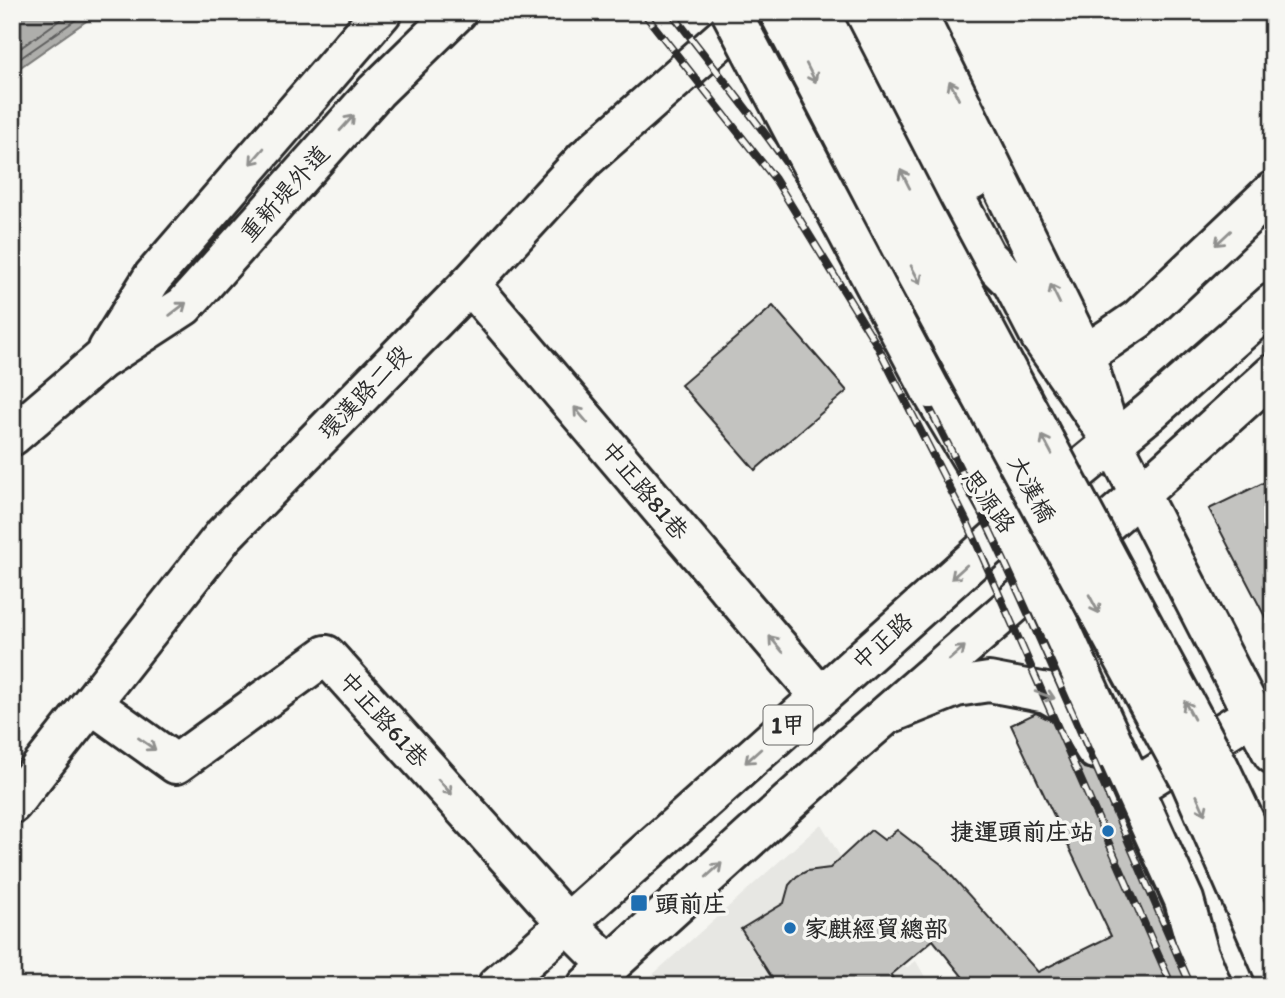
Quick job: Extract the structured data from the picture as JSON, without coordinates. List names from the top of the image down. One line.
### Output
{"streets":{"main road":["重新堤外道","環漢路二段","大漢橋","中正路81巷","思源路","中正路","中正路61巷","1甲"]},"crossings":[["環漢路二段","中正路81巷"],["環漢路二段","思源路"],["環漢路二段","中正路61巷"],["中正路81巷","中正路"],["思源路","中正路"],["思源路","1甲"],["中正路","中正路61巷"],["中正路61巷","1甲"]],"one_way":["中正路61巷"],"places":{"other":["捷運頭前庄站","家麒經貿總部"],"transit":["頭前庄"]}}
